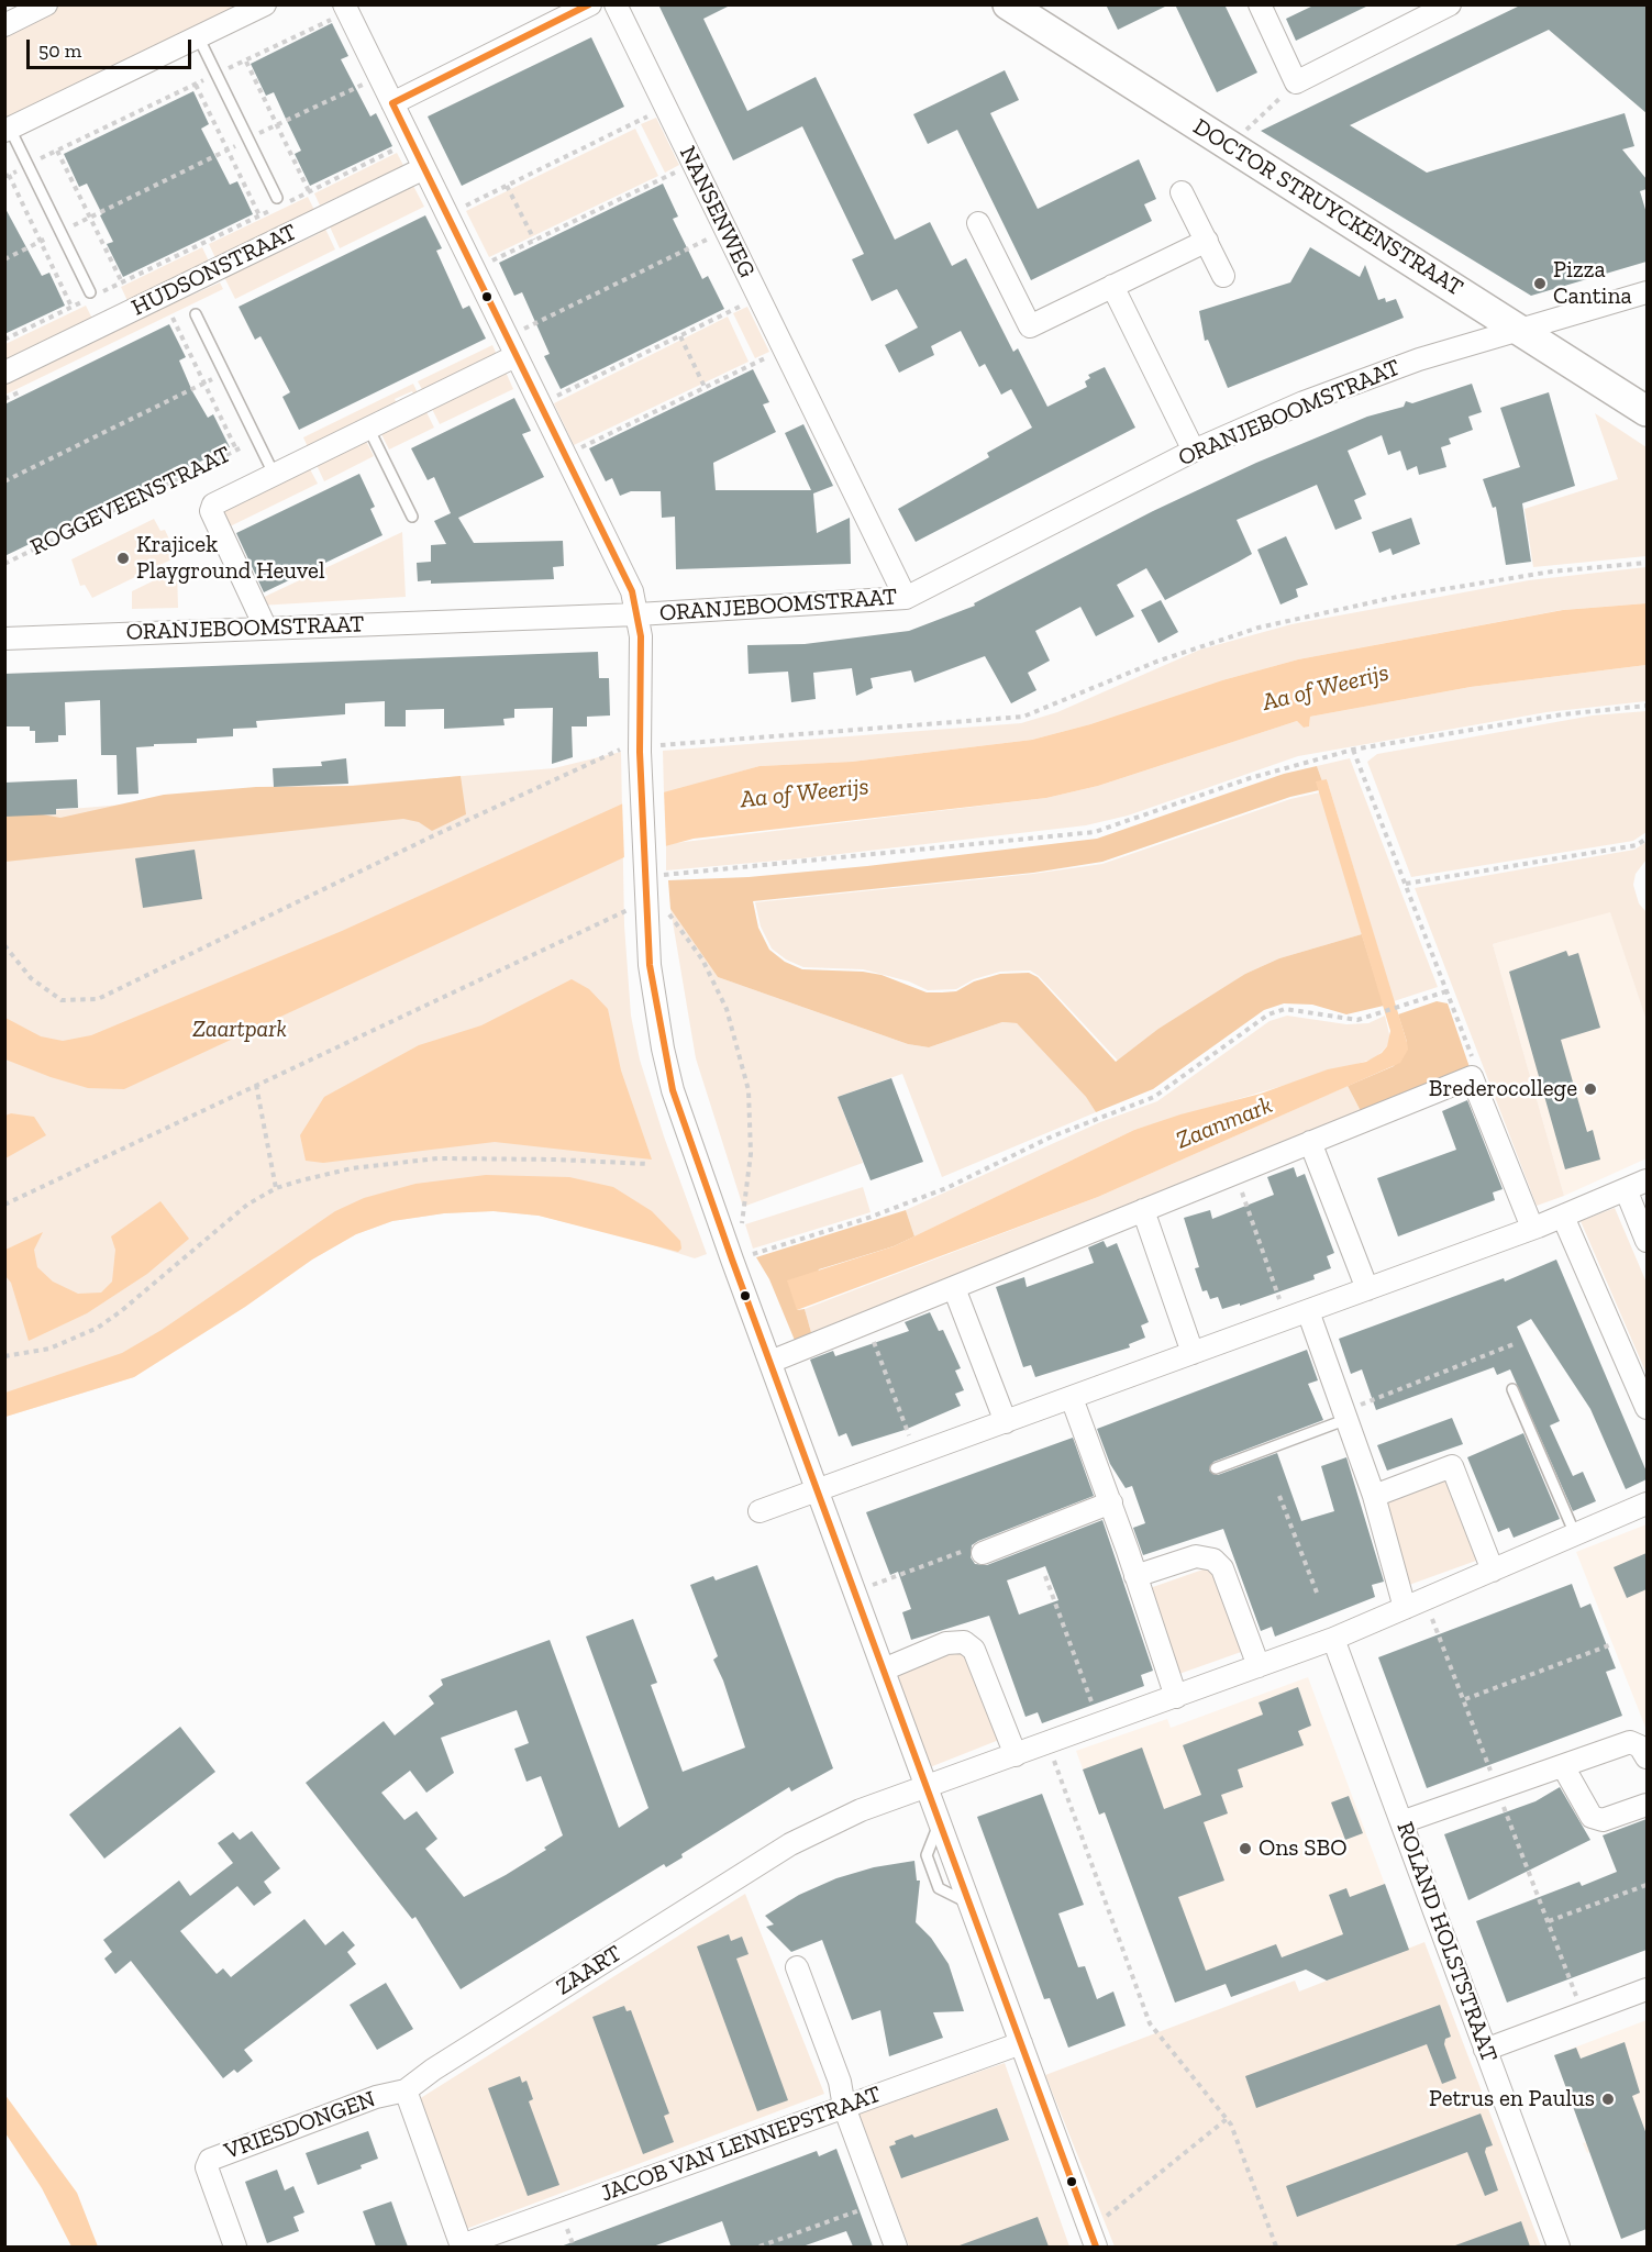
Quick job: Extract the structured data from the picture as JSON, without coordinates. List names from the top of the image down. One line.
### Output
{"streets":{"street":["DOCTOR STRUYCKENSTRAAT","NANSENWEG","HUDSONSTRAAT","ORANJEBOOMSTRAAT","ROGGEVEENSTRAAT","ROLAND HOLSTSTRAAT","ZAART","VRIESDONGEN","JACOB VAN LENNEPSTRAAT"]},"crossings":[["DOCTOR STRUYCKENSTRAAT","ORANJEBOOMSTRAAT"],["NANSENWEG","ORANJEBOOMSTRAAT"],["ORANJEBOOMSTRAAT","ROGGEVEENSTRAAT"],["ROLAND HOLSTSTRAAT","ZAART"],["ZAART","VRIESDONGEN"]],"water":["Aa of Weerijs","Zaanmark"],"parks":["Zaartpark"],"places":["Pizza Cantina","Krajicek Playground Heuvel","Brederocollege","Ons SBO","Petrus en Paulus"],"scale_bar":"50 m"}
